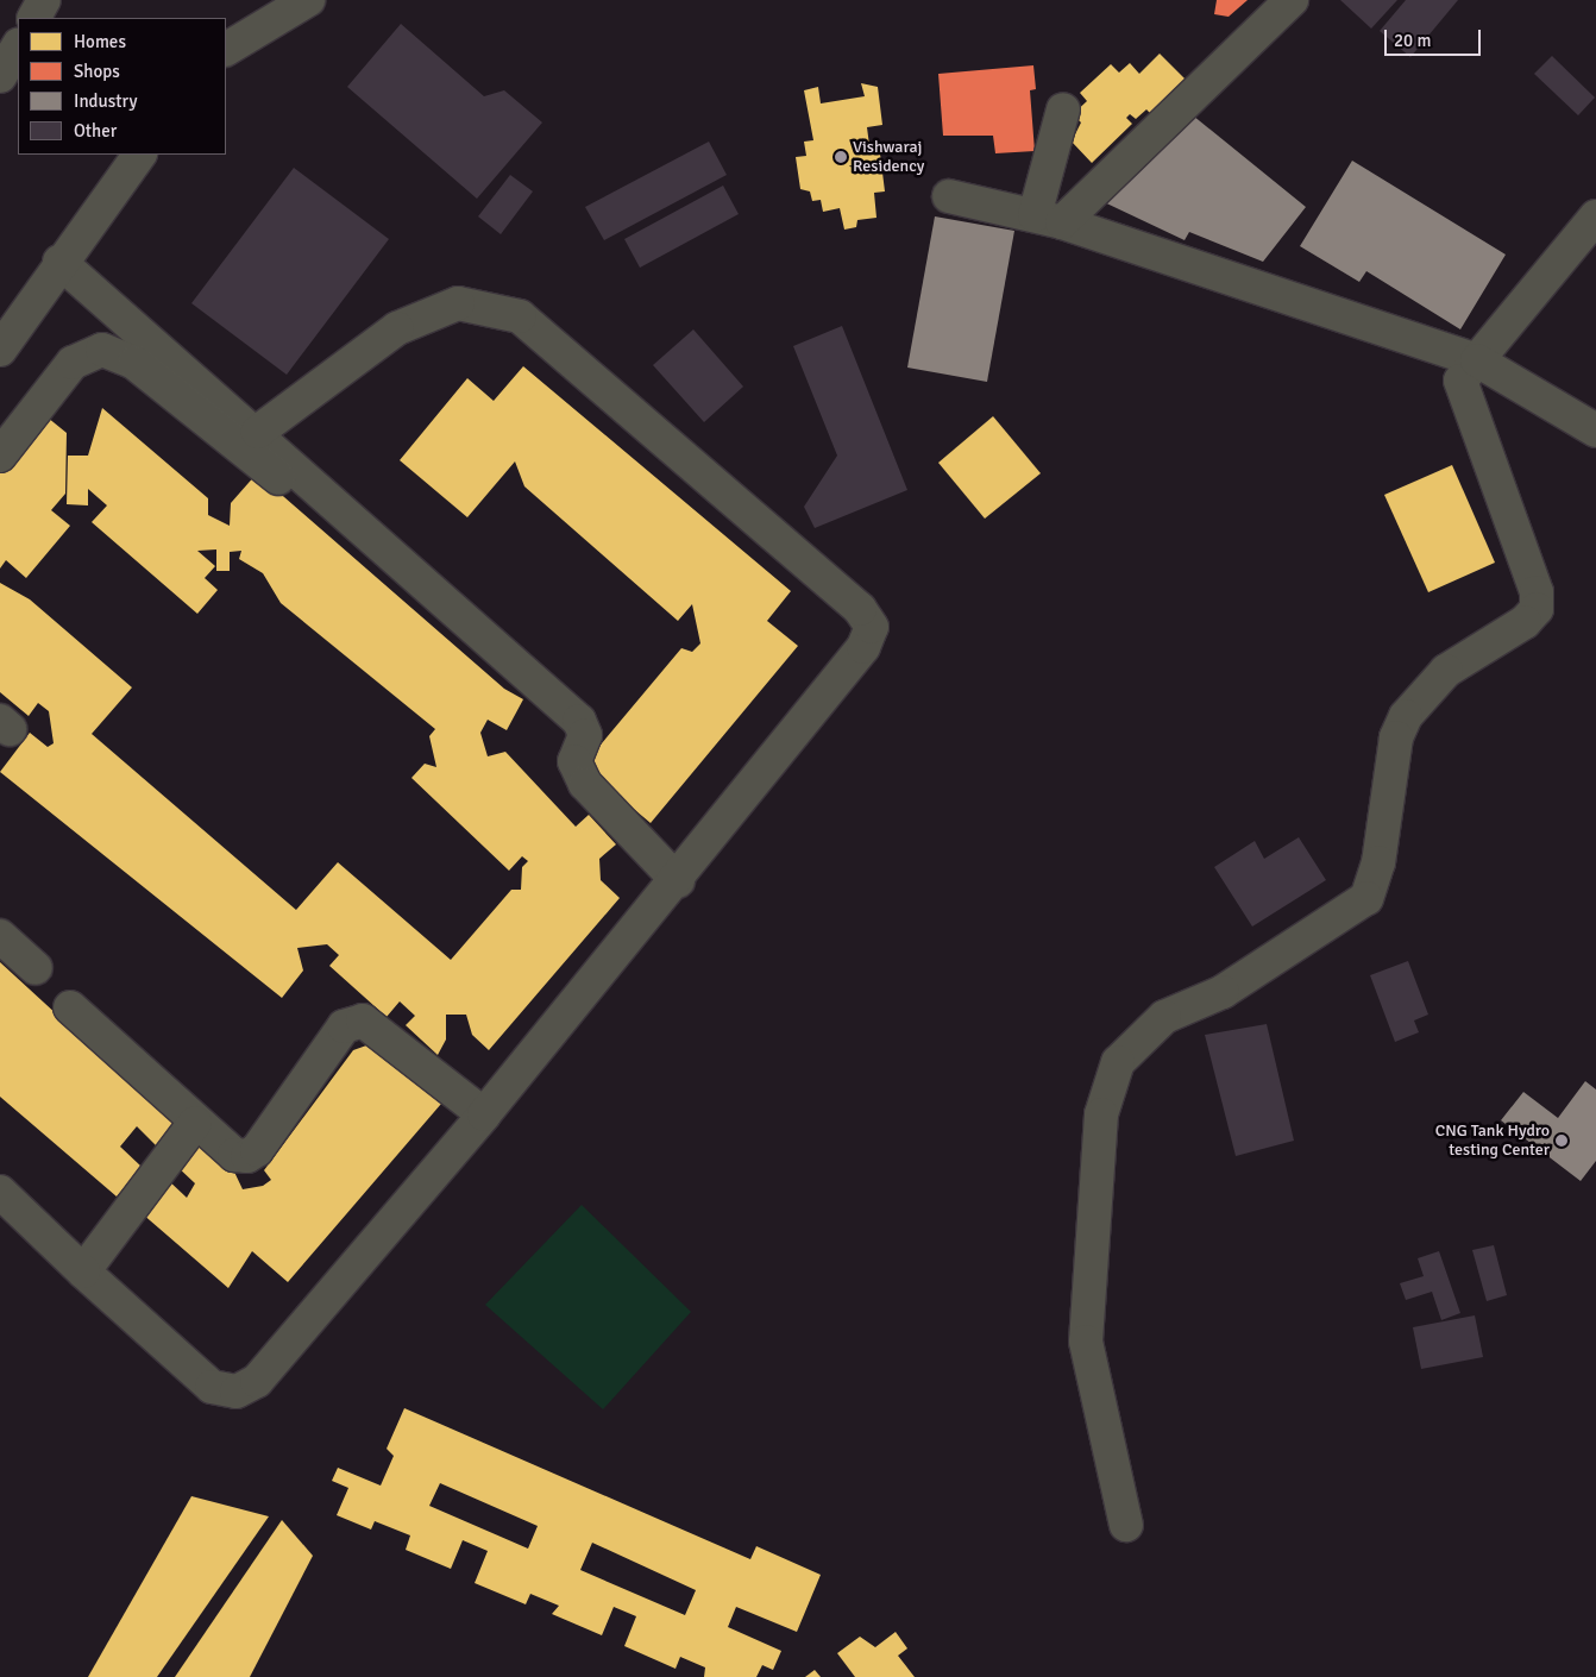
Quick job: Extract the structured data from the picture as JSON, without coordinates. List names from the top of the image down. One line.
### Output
{"places":["Vishwaraj Residency","CNG Tank Hydro testing Center"],"legend":["Homes","Shops","Industry","Other"],"scale_bar":"20 m"}
